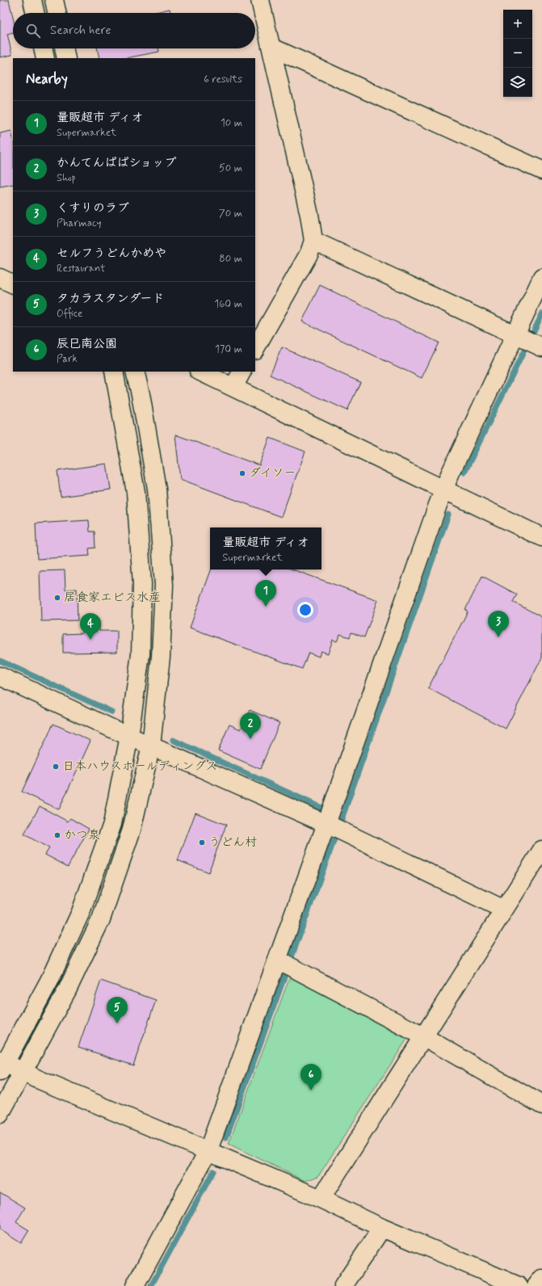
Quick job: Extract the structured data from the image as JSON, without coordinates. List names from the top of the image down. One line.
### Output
{"places":["ダイソー","居食家エビス水産","日本ハウスホールディングス","かつ泉","うどん村"],"page":{"map_buttons":["+","−"],"search":"Search here","heading":["Nearby","6 results"],"list":[{"mark":"1","name":"量販超市 ディオ","note":"Supermarket","value":"10 m"},{"mark":"2","name":"かんてんぱぱショップ","note":"Shop","value":"50 m"},{"mark":"3","name":"くすりのラブ","note":"Pharmacy","value":"70 m"},{"mark":"4","name":"セルフうどんかめや","note":"Restaurant","value":"80 m"},{"mark":"5","name":"タカラスタンダード","note":"Office","value":"160 m"},{"mark":"6","name":"辰巳南公園","note":"Park","value":"170 m"}],"popup":["量販超市 ディオ","Supermarket"],"pins":["1","3","4","2","5","6"]}}
